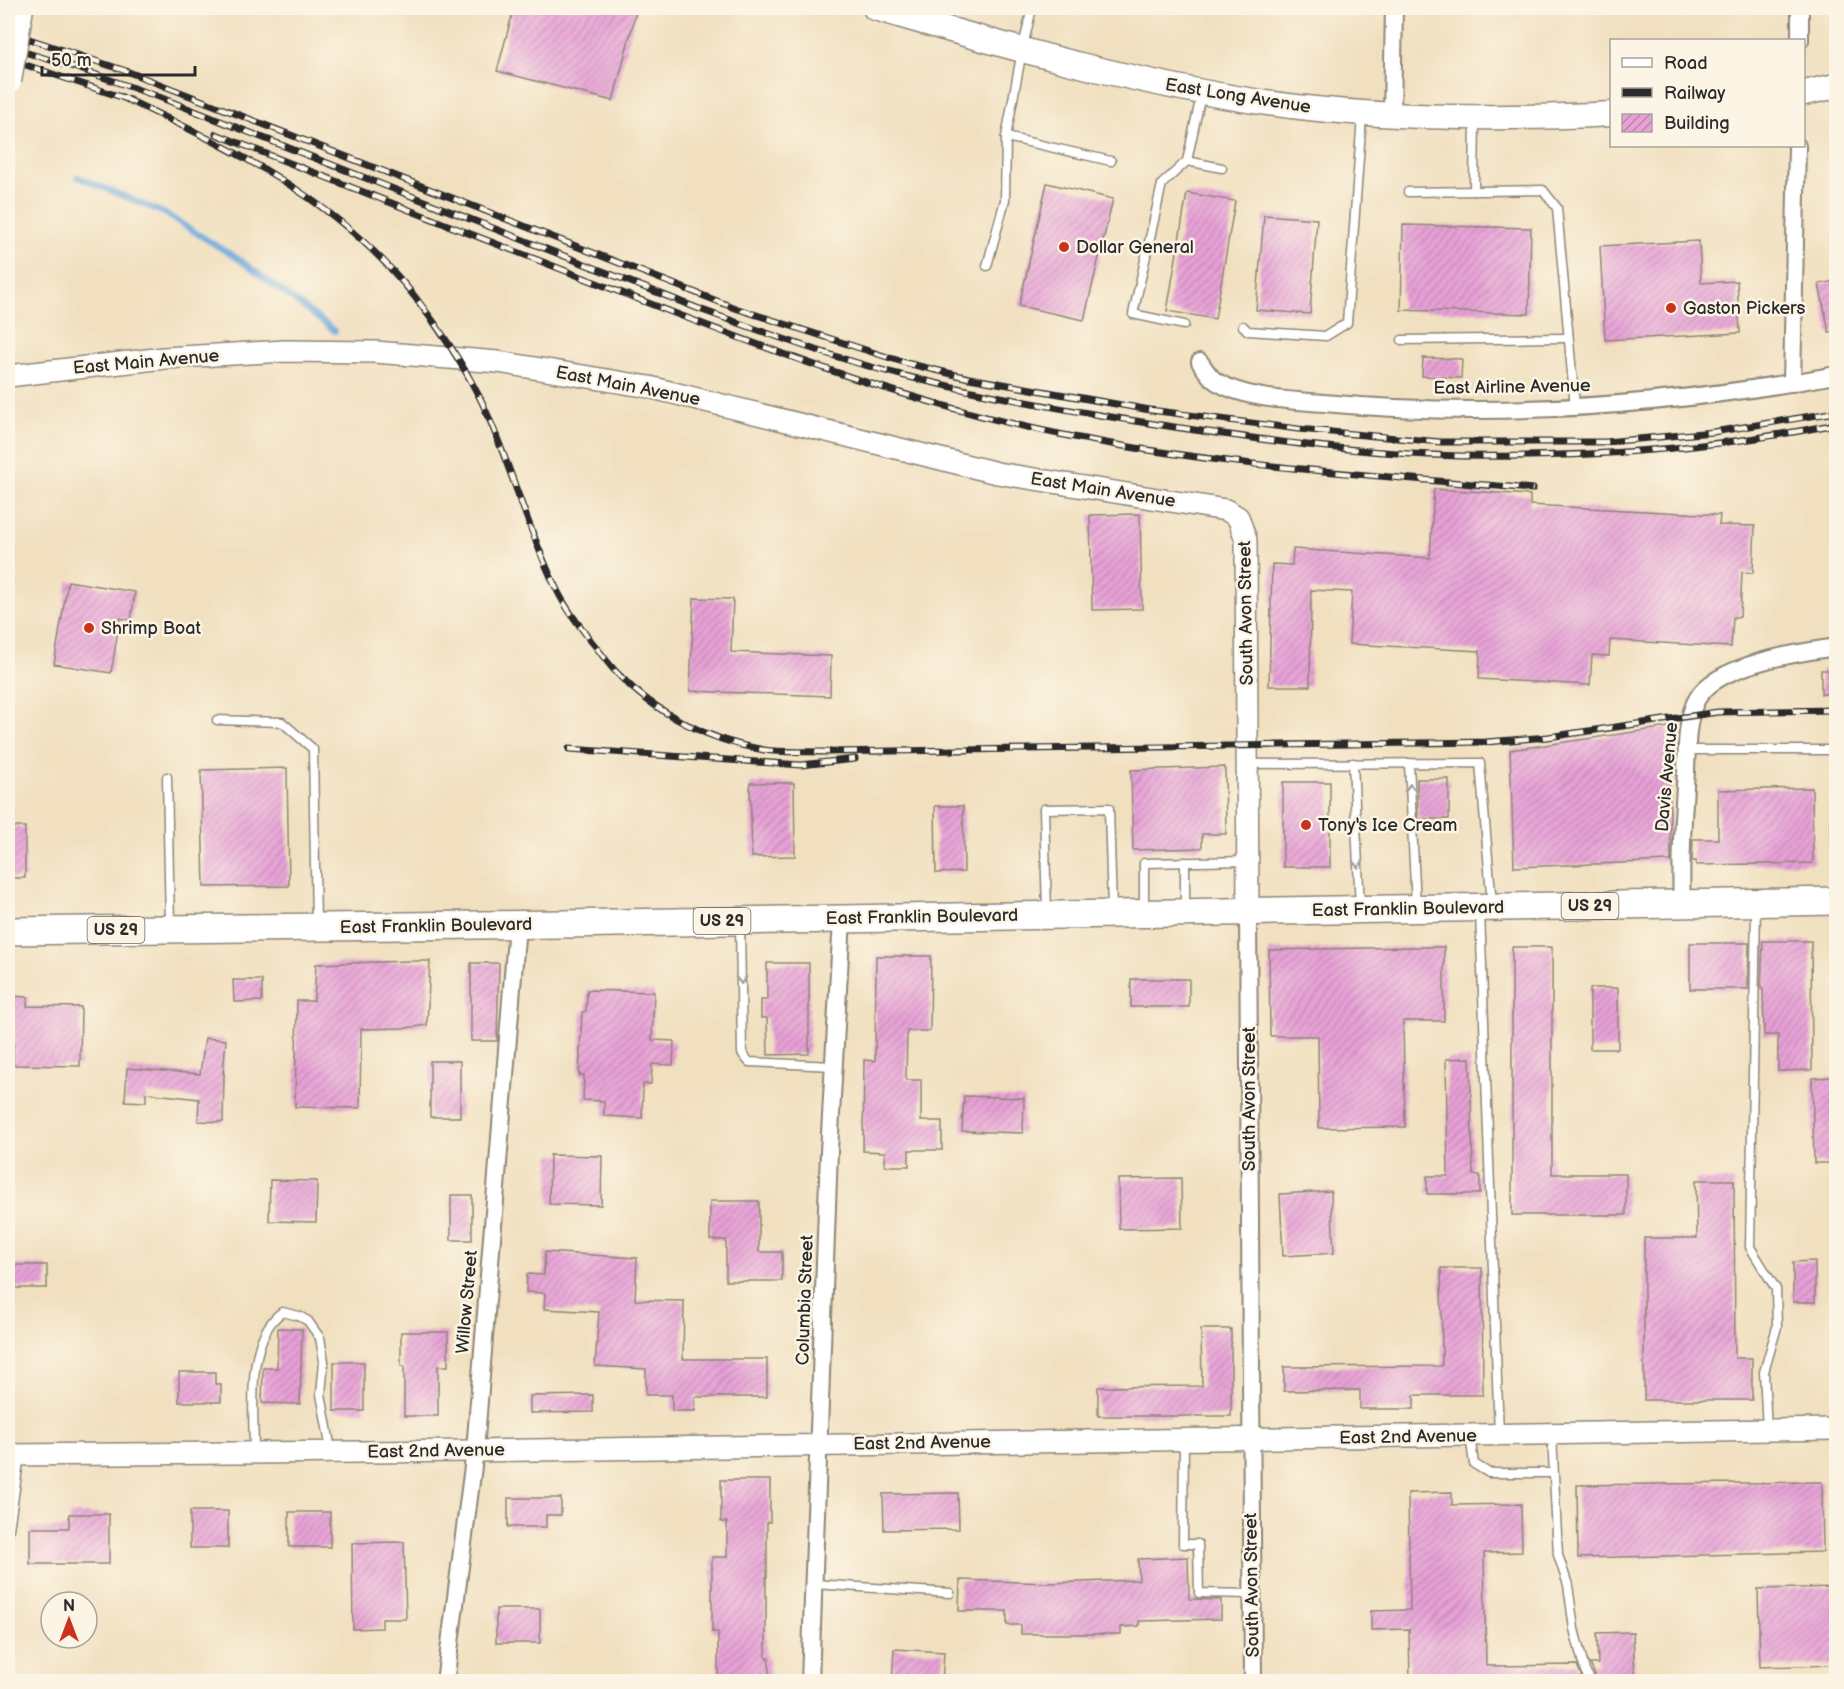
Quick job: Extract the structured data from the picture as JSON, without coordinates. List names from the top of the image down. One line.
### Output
{"streets":{"main road":["East Long Avenue","US 29","East Franklin Boulevard"],"street":["East Main Avenue","East Airline Avenue","South Avon Street","Davis Avenue","Columbia Street","Willow Street","East 2nd Avenue"]},"crossings":[["East Main Avenue","South Avon Street"],["South Avon Street","East Franklin Boulevard"],["South Avon Street","East 2nd Avenue"],["Davis Avenue","East Franklin Boulevard"],["East Franklin Boulevard","Columbia Street"],["East Franklin Boulevard","Willow Street"],["Columbia Street","East 2nd Avenue"],["Willow Street","East 2nd Avenue"]],"places":["Dollar General","Gaston Pickers","Shrimp Boat","Tony's Ice Cream"],"legend":["Road","Railway","Building"],"scale_bar":"50 m","north":"top"}
